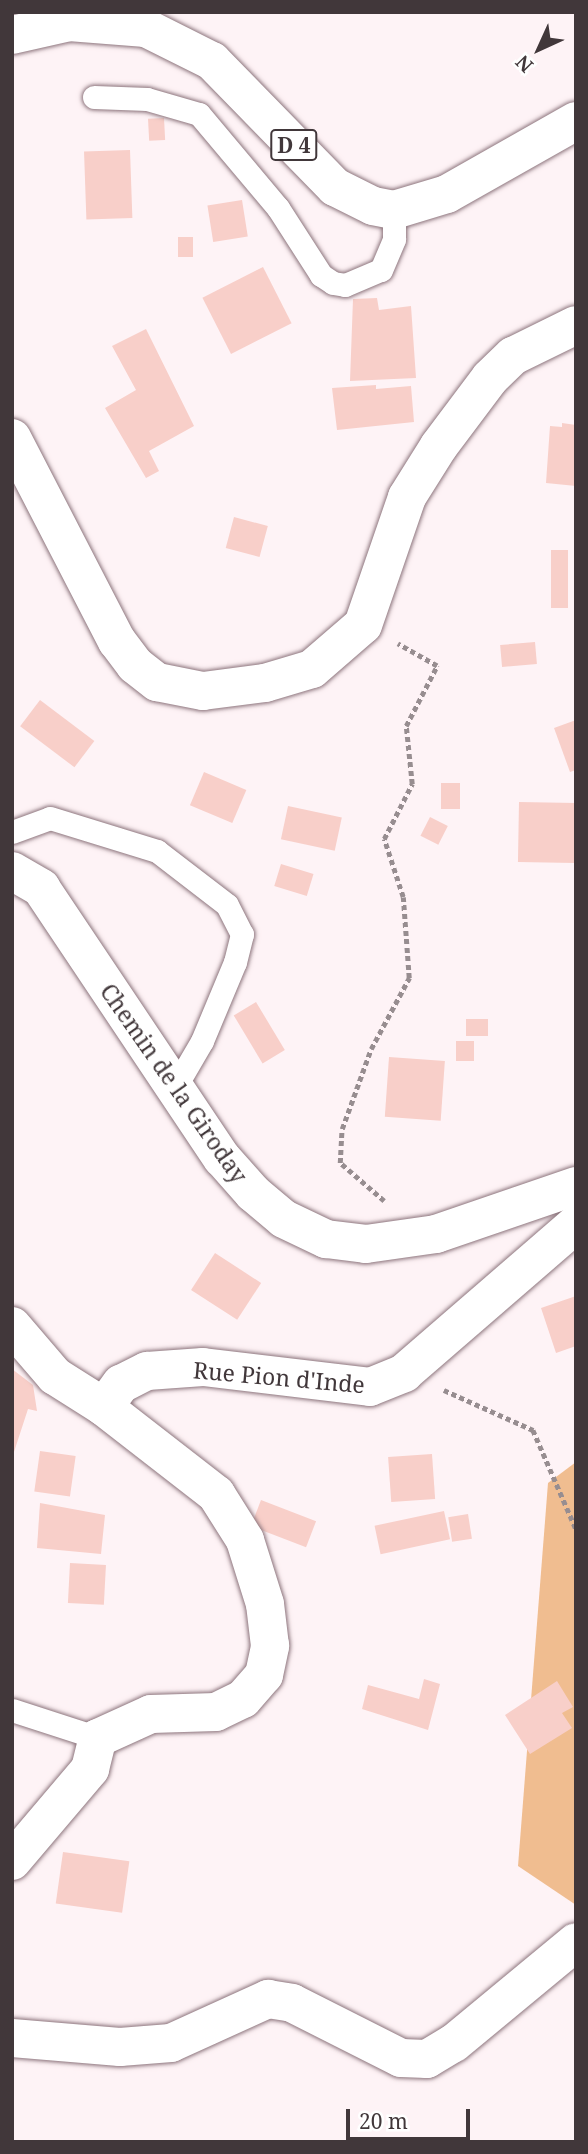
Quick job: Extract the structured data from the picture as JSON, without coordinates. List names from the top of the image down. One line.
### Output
{"streets":{"street":["D 4","Chemin de la Giroday","Rue Pion d'Inde"]},"scale_bar":"20 m","north":"bottom left"}
